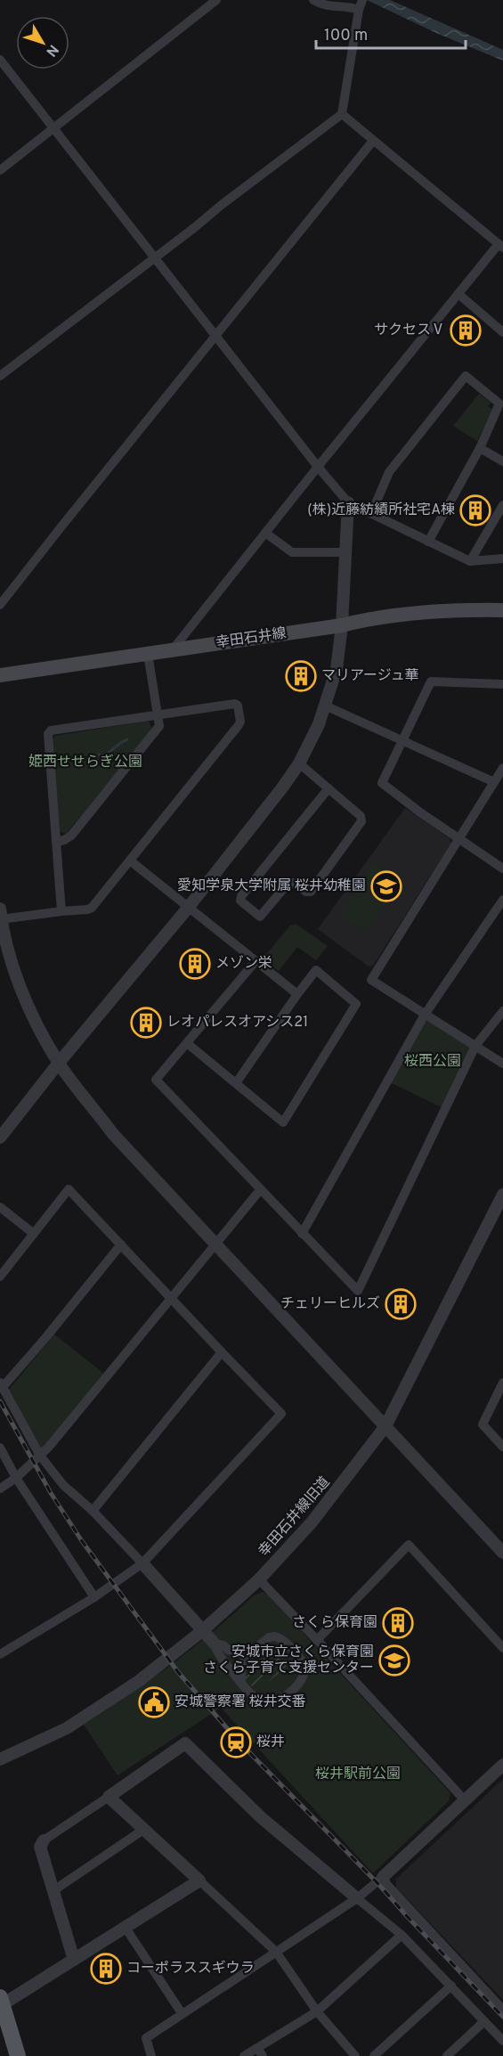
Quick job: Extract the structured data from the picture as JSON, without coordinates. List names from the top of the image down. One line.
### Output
{"streets":{"main road":["幸田石井線"],"street":["幸田石井線旧道"]},"parks":["姫西せせらぎ公園","桜西公園","桜井駅前公園"],"places":{"building":["サクセスⅤ","(株)近藤紡績所社宅A棟","マリアージュ華","メゾン栄","レオパレスオアシス21","チェリーヒルズ","さくら保育園","コーポラススギウラ"],"school or university":["愛知学泉大学附属 桜井幼稚園","安城市立さくら保育園 さくら子育て支援センター"],"public building":["安城警察署 桜井交番"],"station":["桜井"]},"scale_bar":"100 m","north":"bottom right"}
